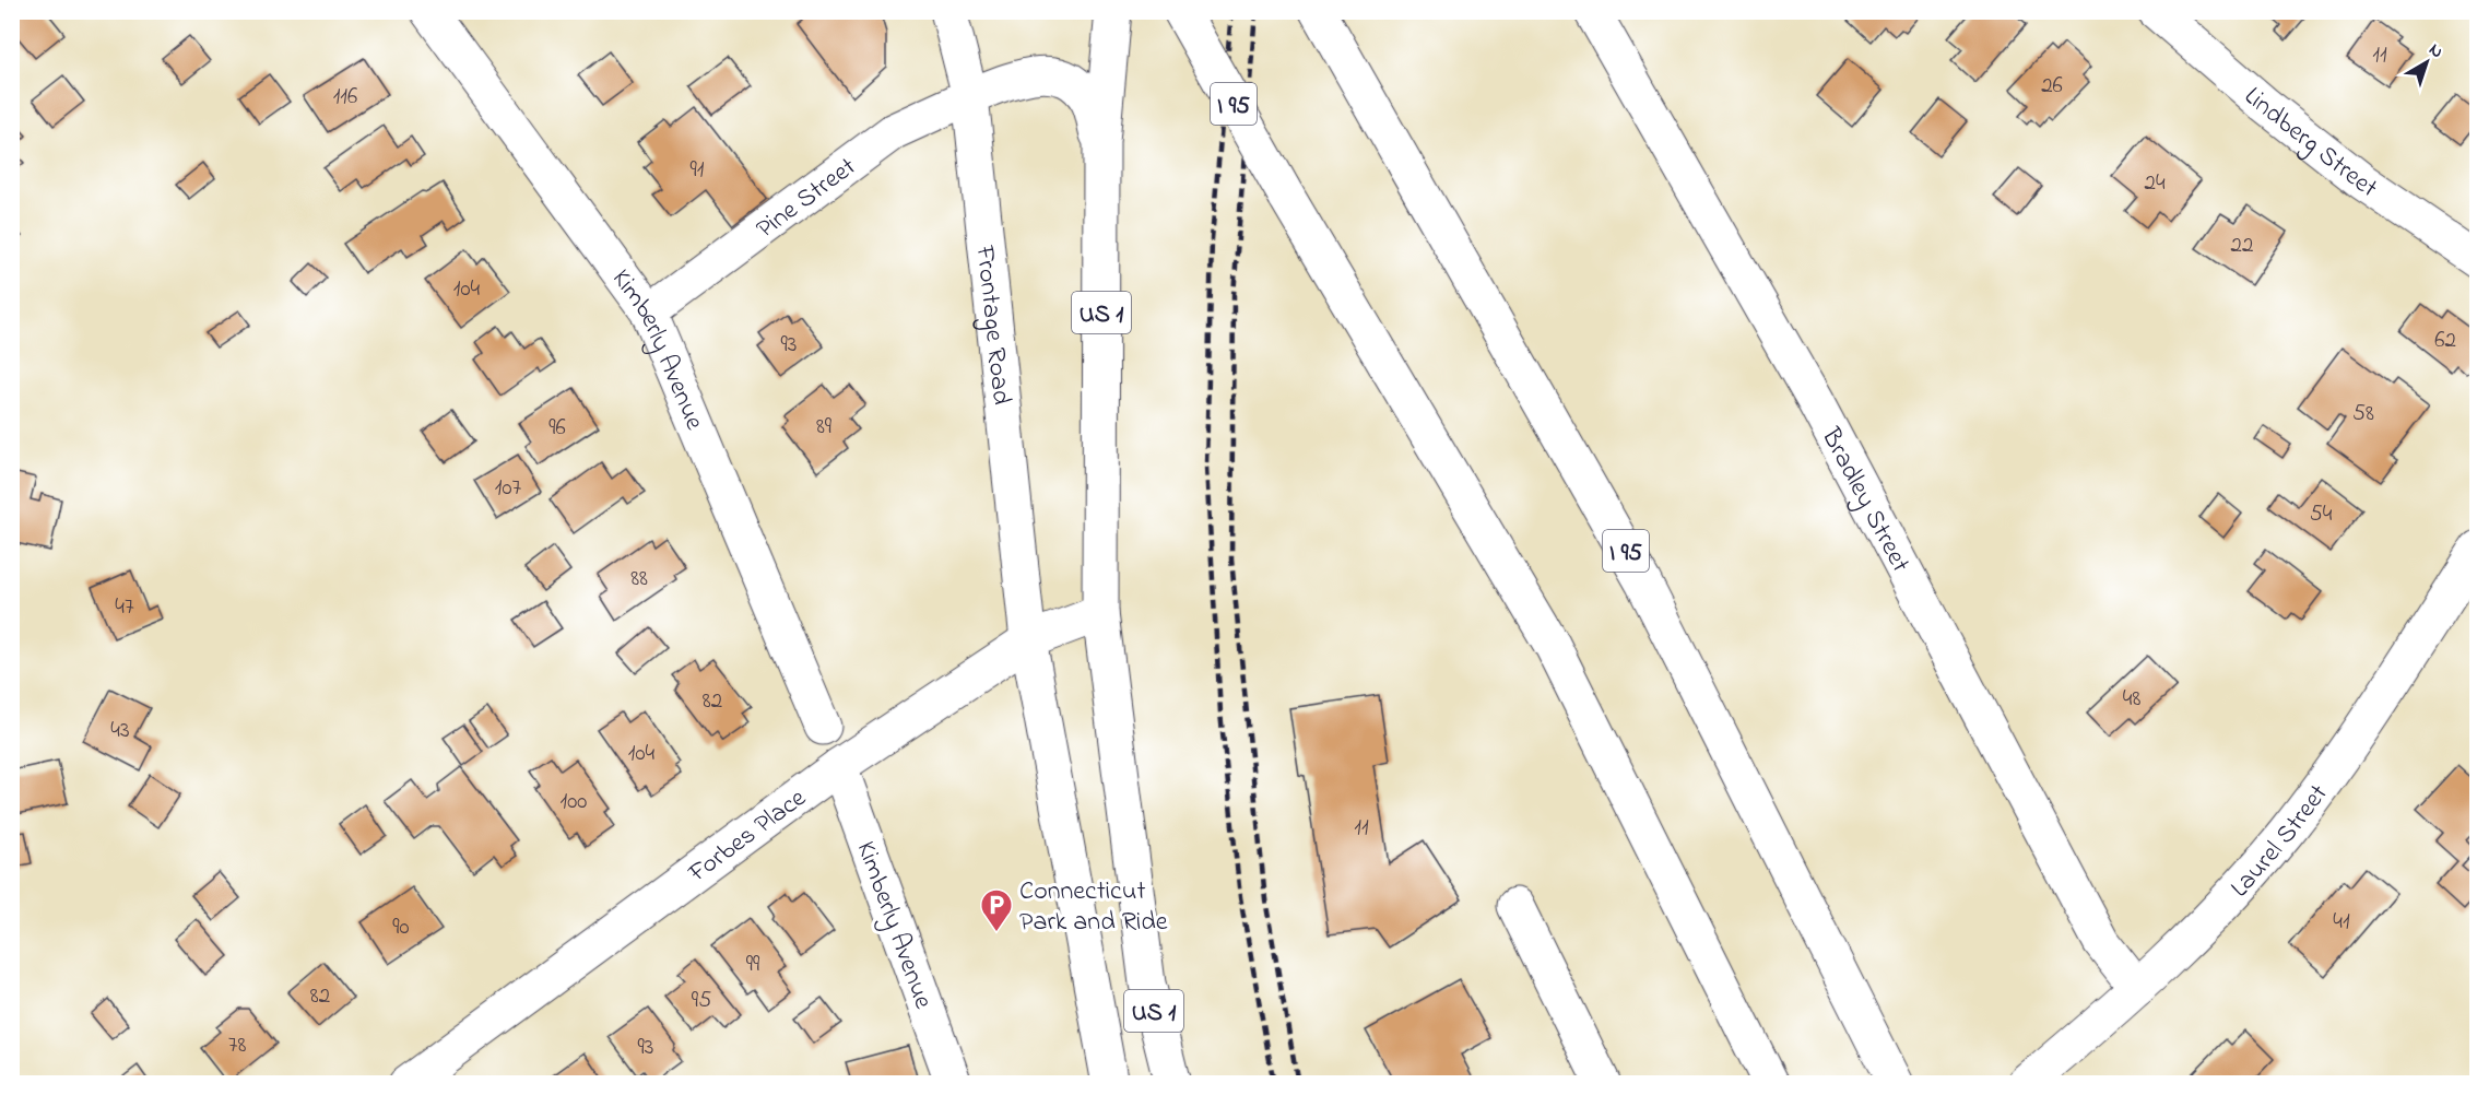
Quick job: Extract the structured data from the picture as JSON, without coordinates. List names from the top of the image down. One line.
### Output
{"streets":{"main road":["I 95","Lindberg Street","Pine Street","US 1","Frontage Road","Kimberly Avenue","Bradley Street","Forbes Place","Laurel Street"]},"crossings":[["Pine Street","US 1"],["Pine Street","Frontage Road"],["Pine Street","Kimberly Avenue"],["US 1","Frontage Road"],["US 1","Forbes Place"],["Frontage Road","Forbes Place"],["Kimberly Avenue","Forbes Place"],["Bradley Street","Laurel Street"]],"places":{"parking":["Connecticut Park and Ride"]},"house_numbers":["11","26","116","91","24","22","104","62","93","58","89","96","107","54","88","47","48","82","43","104","100","11","41","90","99","82","95","78","93"],"north":"top right"}
